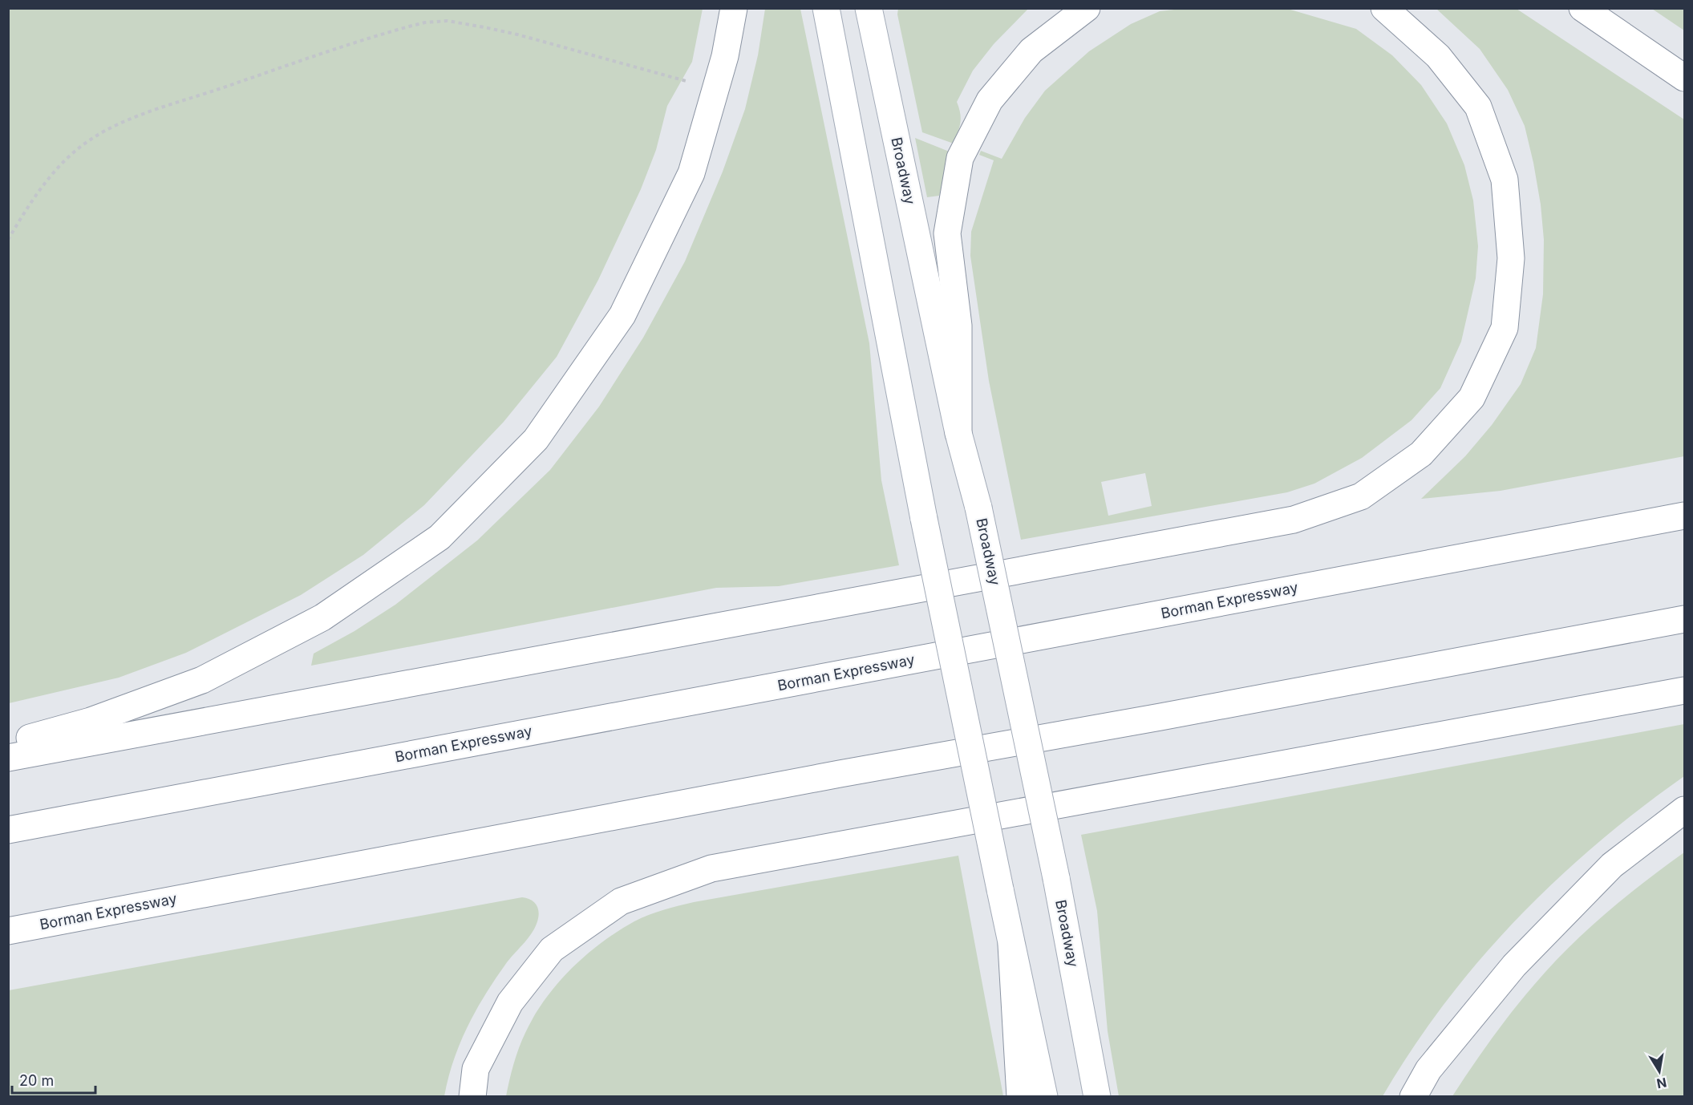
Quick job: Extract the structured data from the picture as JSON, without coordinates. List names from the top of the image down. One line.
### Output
{"streets":{"main road":["Broadway","Borman Expressway"]},"scale_bar":"20 m","north":"bottom"}
